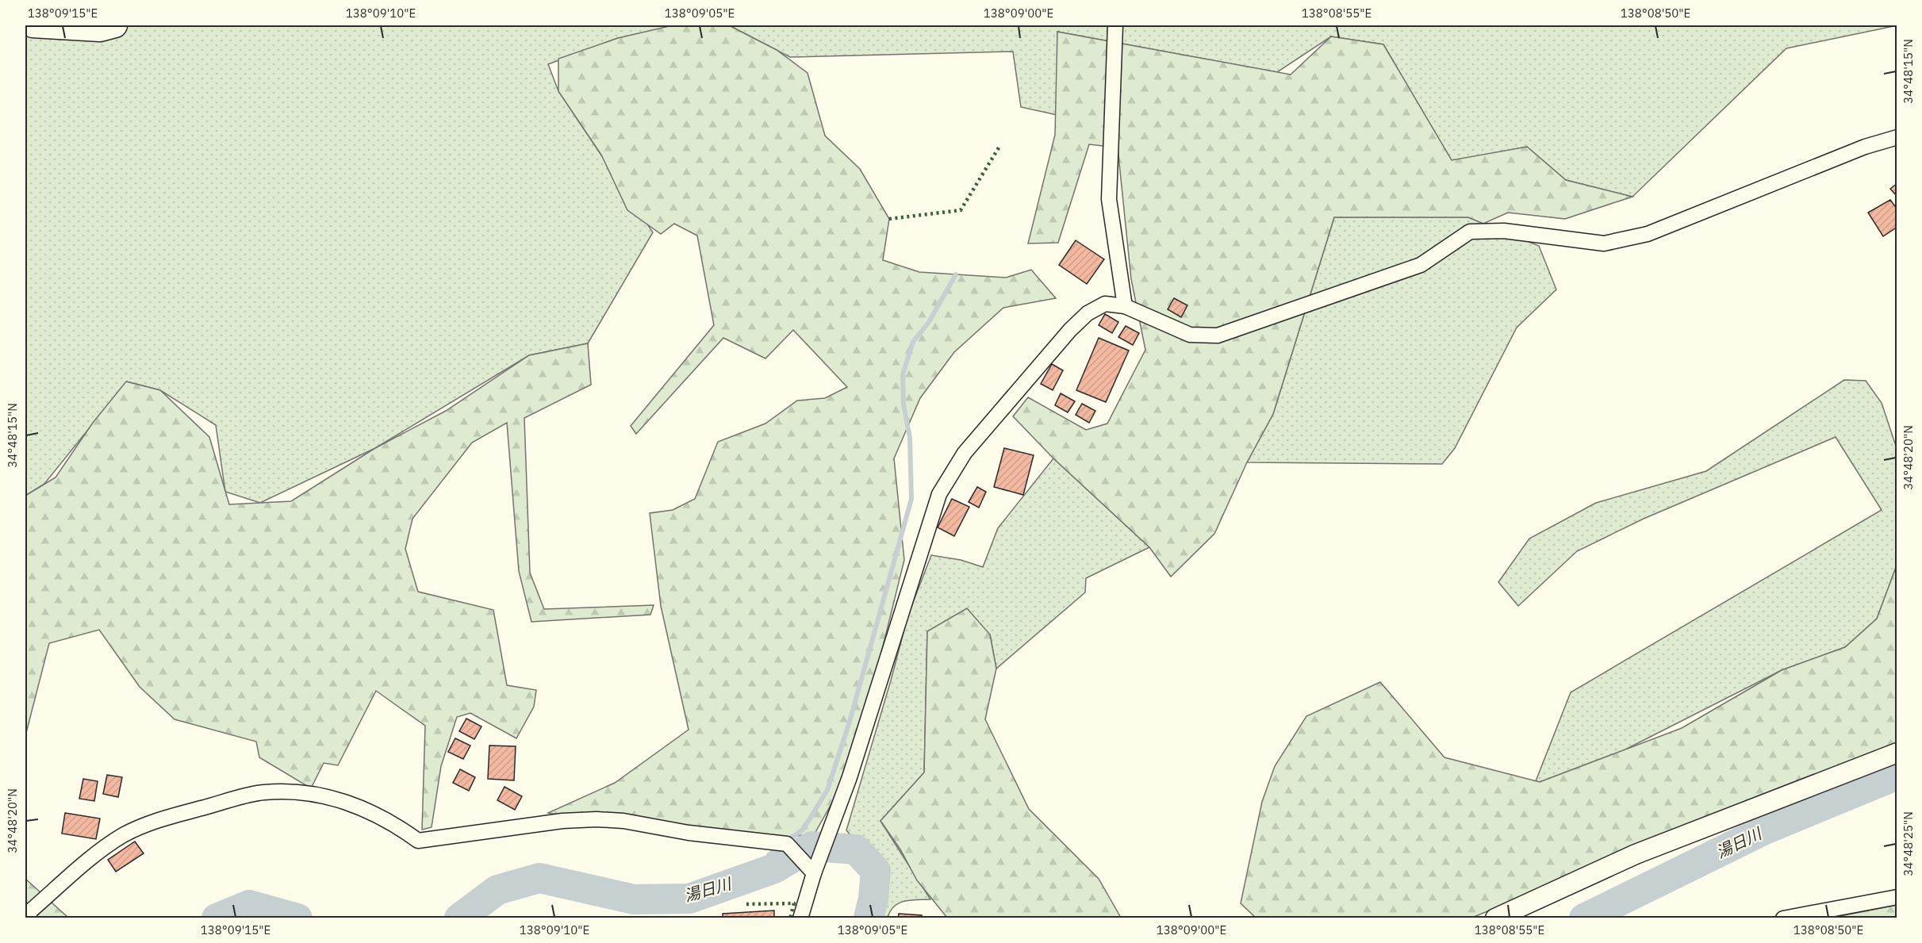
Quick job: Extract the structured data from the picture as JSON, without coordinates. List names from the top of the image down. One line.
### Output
{"water":["湯日川"],"coordinates":["138°09'15\"E","138°09'10\"E","138°09'05\"E","138°09'00\"E","138°08'55\"E","138°08'50\"E","34°48'15\"N","34°48'20\"N","34°48'25\"N"]}
